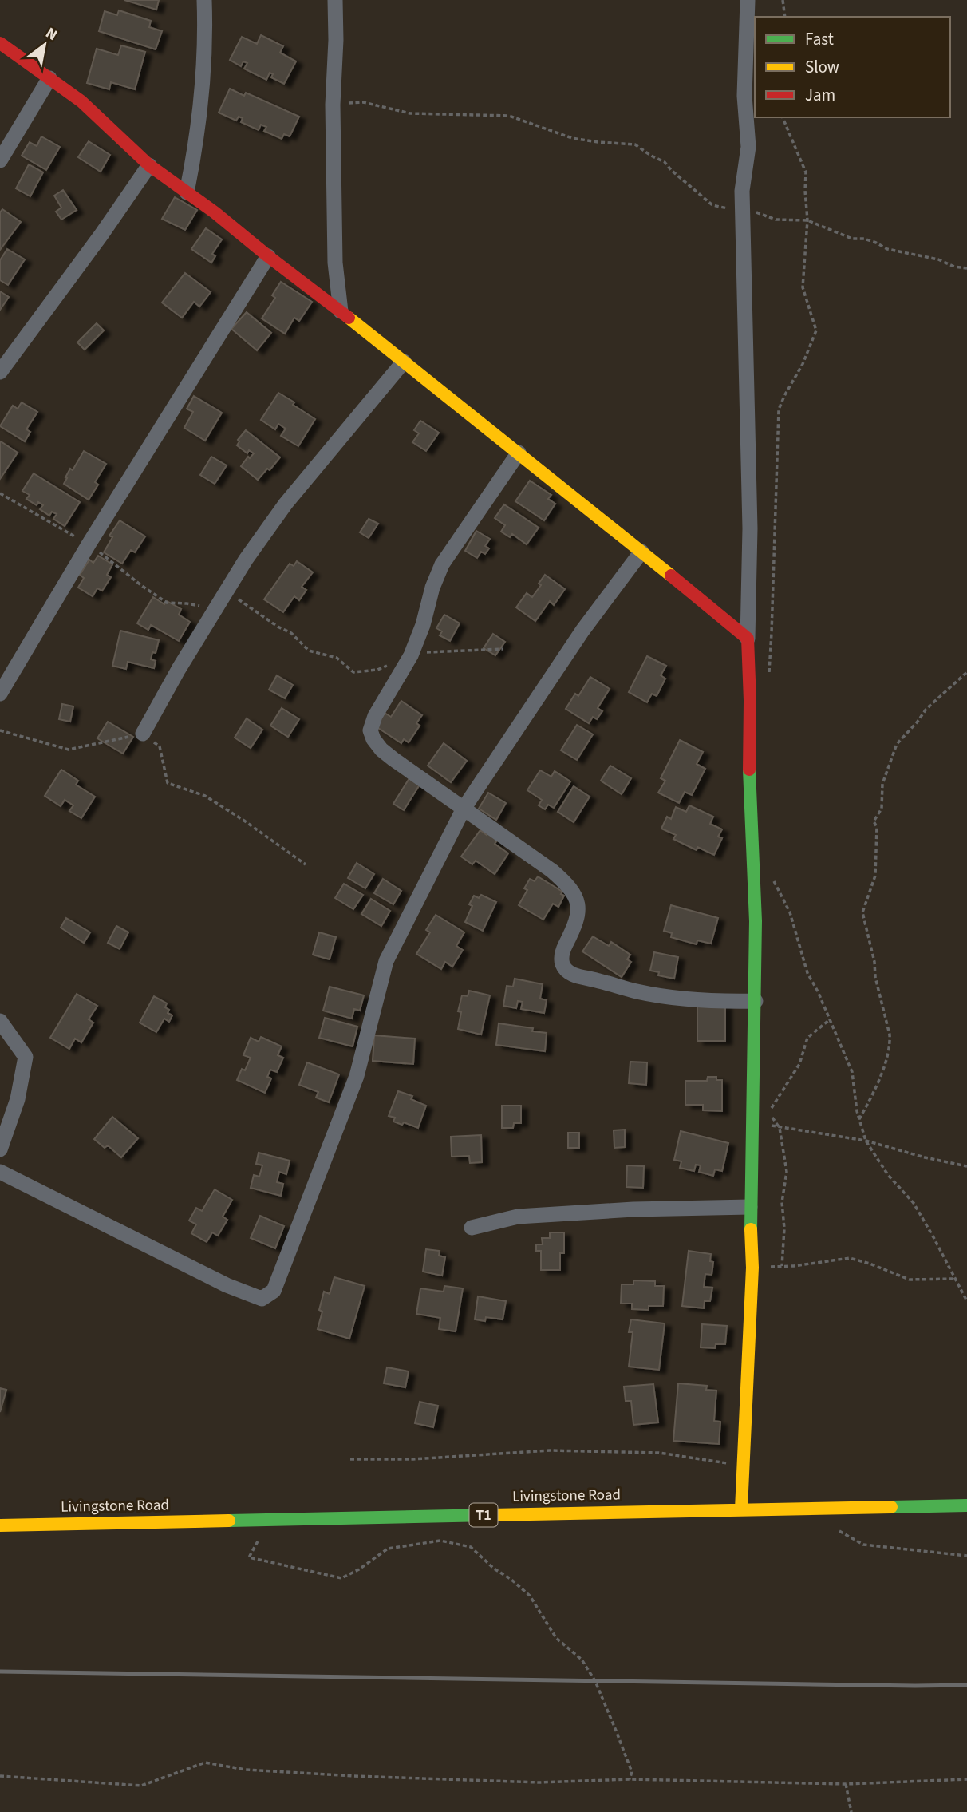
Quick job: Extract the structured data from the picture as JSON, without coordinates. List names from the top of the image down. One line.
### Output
{"streets":{"main road":["Livingstone Road","T1"]},"legend":["Fast","Slow","Jam"],"north":"top right"}
